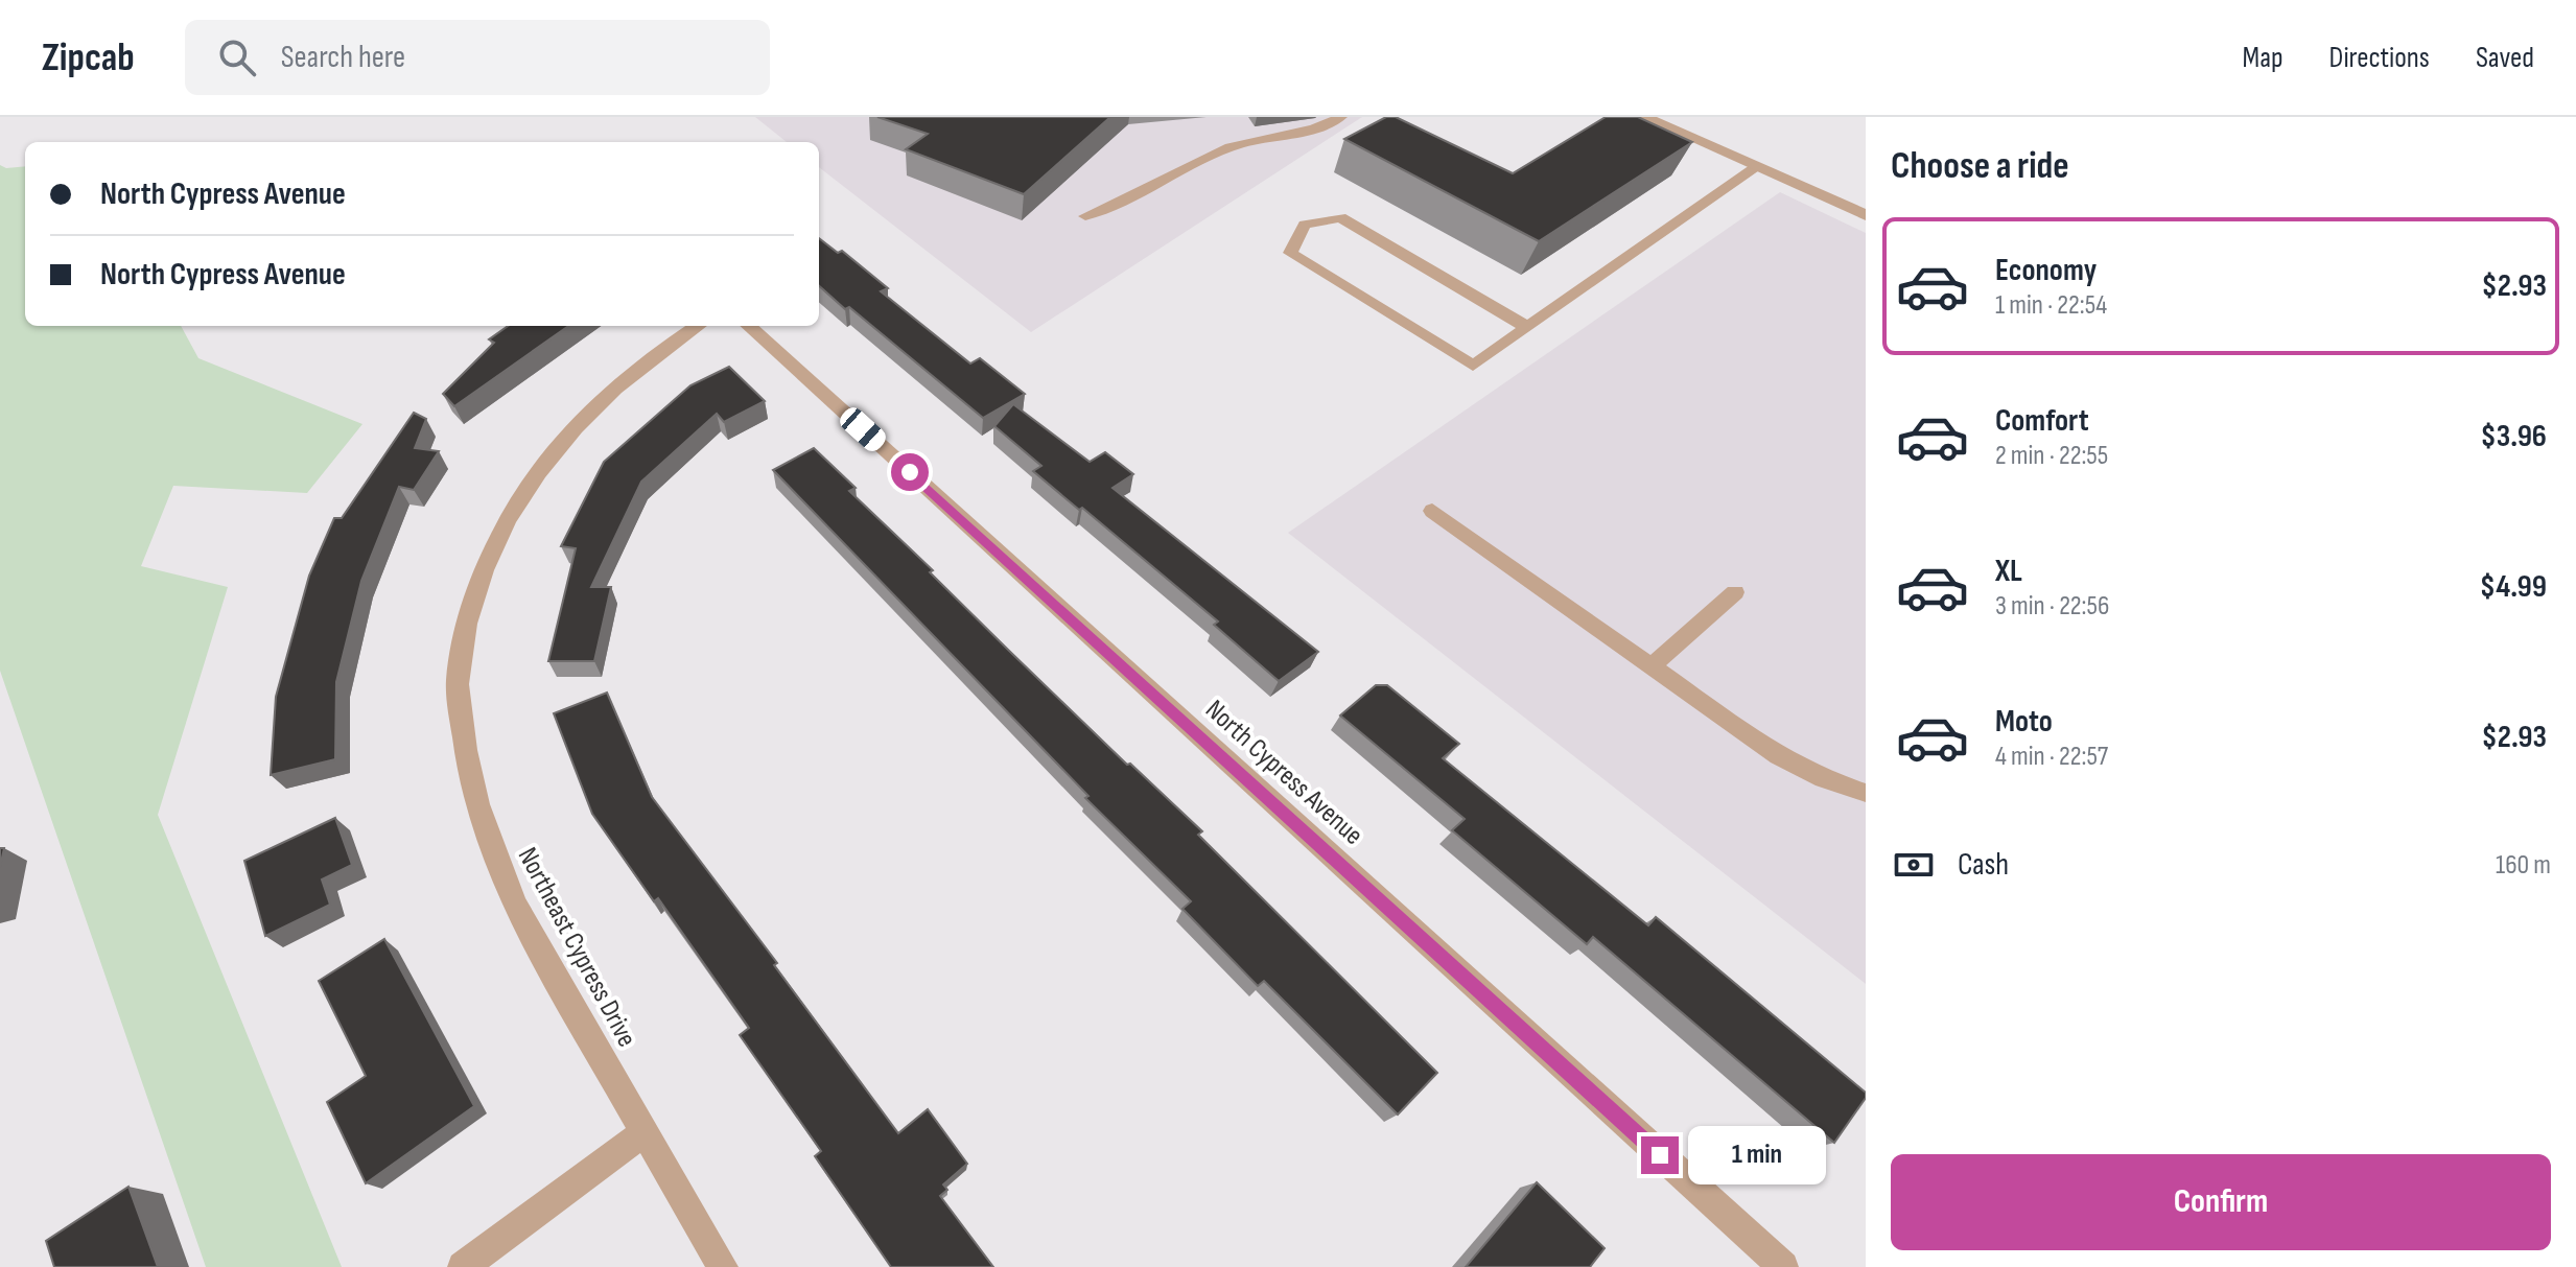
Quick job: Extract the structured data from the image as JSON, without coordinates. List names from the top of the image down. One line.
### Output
{"streets":{"street":["North Cypress Avenue","Northeast Cypress Drive"]},"page":{"header":"Zipcab","search":"Search here","nav":["Map","Directions","Saved"],"heading":"Choose a ride","banner":["North Cypress Avenue","North Cypress Avenue"],"list":[{"name":"Economy","note":"1 min · 22:54","value":"$2.93"},{"name":"Comfort","note":"2 min · 22:55","value":"$3.96"},{"name":"XL","note":"3 min · 22:56","value":"$4.99"},{"name":"Moto","note":"4 min · 22:57","value":"$2.93"}],"pay":["Cash","160 m"],"bubble":"1 min","buttons":"Confirm"}}
